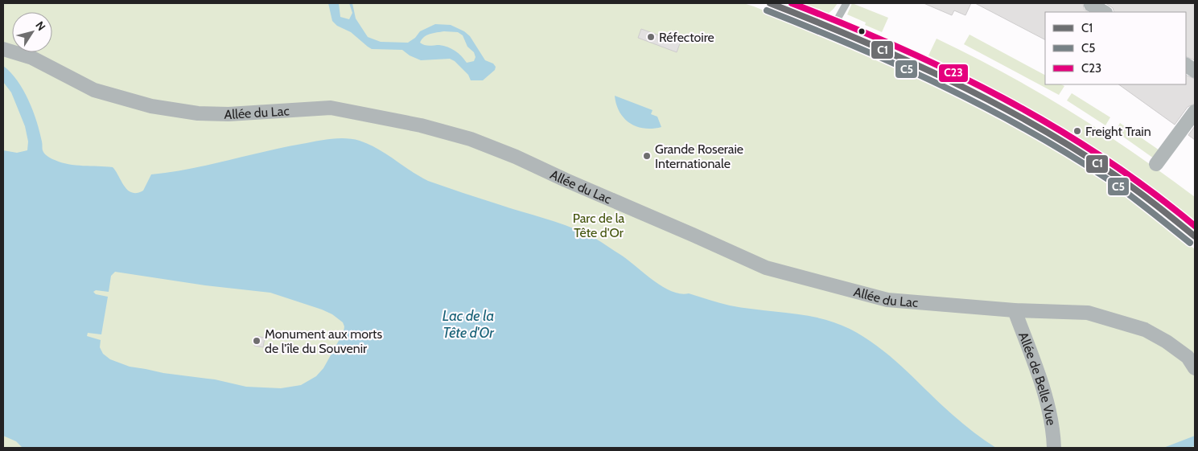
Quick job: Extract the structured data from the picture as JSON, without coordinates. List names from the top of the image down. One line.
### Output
{"streets":{"street":["Allée du Lac","Allée de Belle Vue"]},"crossings":[["Allée du Lac","Allée de Belle Vue"]],"water":["Lac de la Tête d'Or"],"parks":["Parc de la Tête d'Or"],"places":["Réfectoire","Freight Train","Grande Roseraie Internationale","Monument aux morts de l'île du Souvenir"],"lines":["transit line C1","transit line C23","transit line C5"],"legend":["C1","C5","C23"],"north":"top right"}
